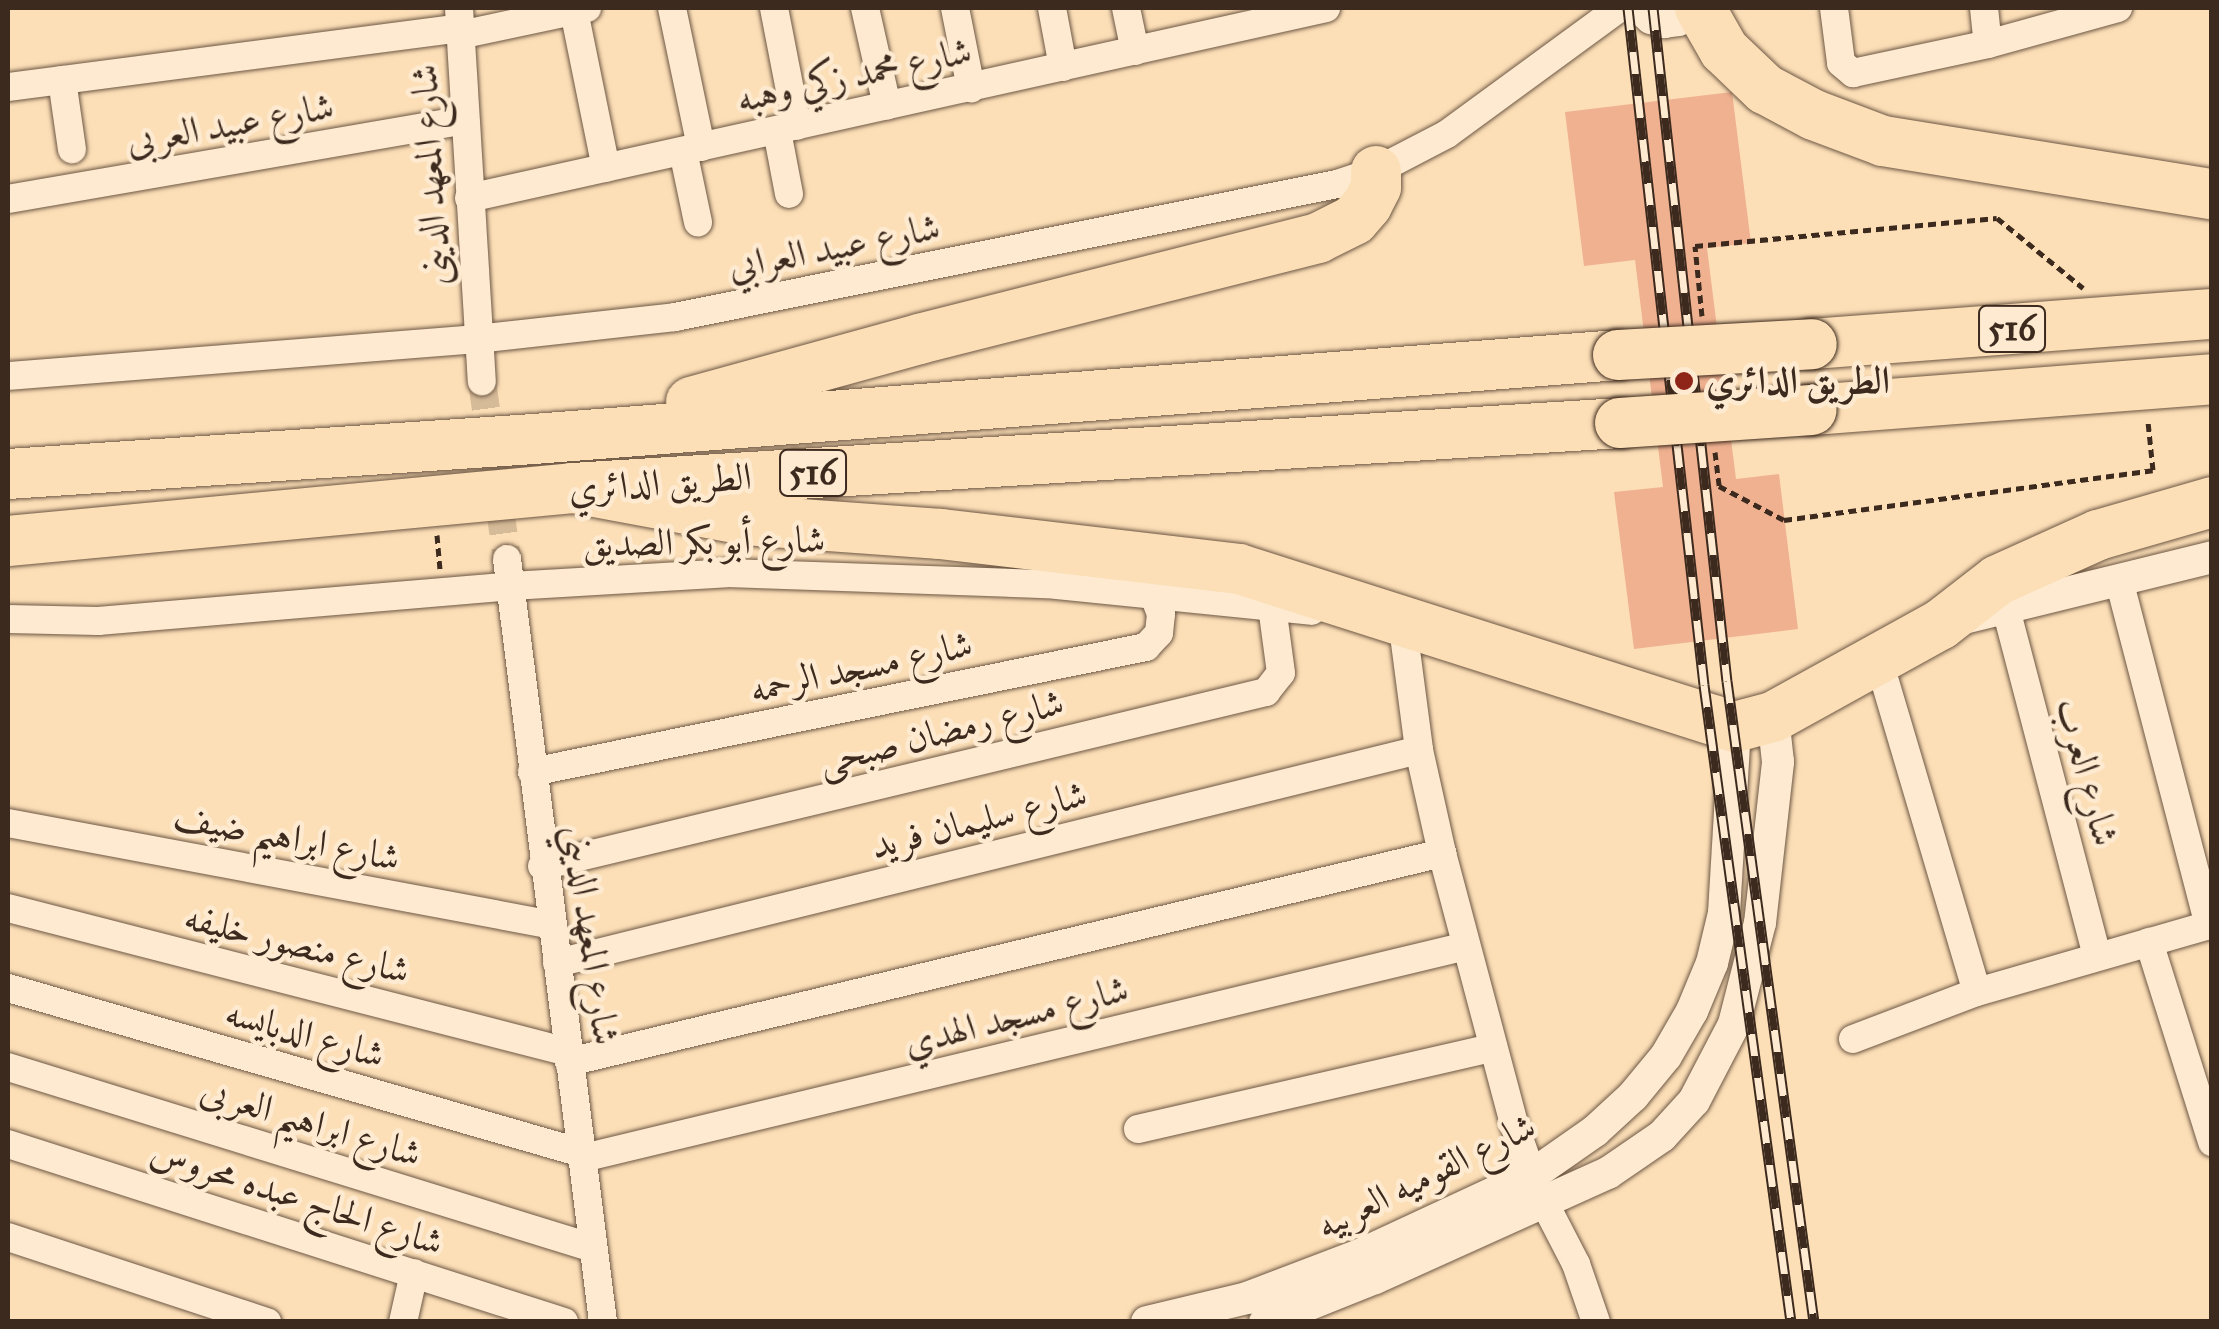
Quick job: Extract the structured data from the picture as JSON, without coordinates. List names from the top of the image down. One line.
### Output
{"streets":{"highway":["516","الطريق الدائري"],"street":["شارع محمد زكي وهبه","شارع عبيد العربى","شارع المعهد الدينى","شارع عبيد العرابي","شارع أبو بكر الصديق","شارع مسجد الرحمه","شارع رمضان صبحى","شارع العرب","شارع سليمان فريد","شارع ابراهيم ضيف","شارع المعهد الديني","شارع منصور خليفه","شارع مسجد الهدي","شارع الدبايسه","شارع ابراهيم العربى","شارع القوميه العربيه","شارع الحاج عبده محروس"]},"crossings":[["شارع محمد زكي وهبه","شارع المعهد الدينى"],["شارع عبيد العربى","شارع المعهد الدينى"],["شارع المعهد الدينى","شارع عبيد العرابي"],["شارع أبو بكر الصديق","شارع مسجد الرحمه"],["شارع أبو بكر الصديق","شارع رمضان صبحى"],["شارع أبو بكر الصديق","شارع المعهد الديني"],["شارع مسجد الرحمه","شارع المعهد الديني"],["شارع رمضان صبحى","شارع المعهد الديني"],["شارع سليمان فريد","شارع المعهد الديني"],["شارع ابراهيم ضيف","شارع المعهد الديني"],["شارع المعهد الديني","شارع منصور خليفه"],["شارع المعهد الديني","شارع مسجد الهدي"],["شارع المعهد الديني","شارع الدبايسه"],["شارع المعهد الديني","شارع ابراهيم العربى"],["شارع مسجد الهدي","شارع الدبايسه"]],"places":["الطريق الدائري"]}
